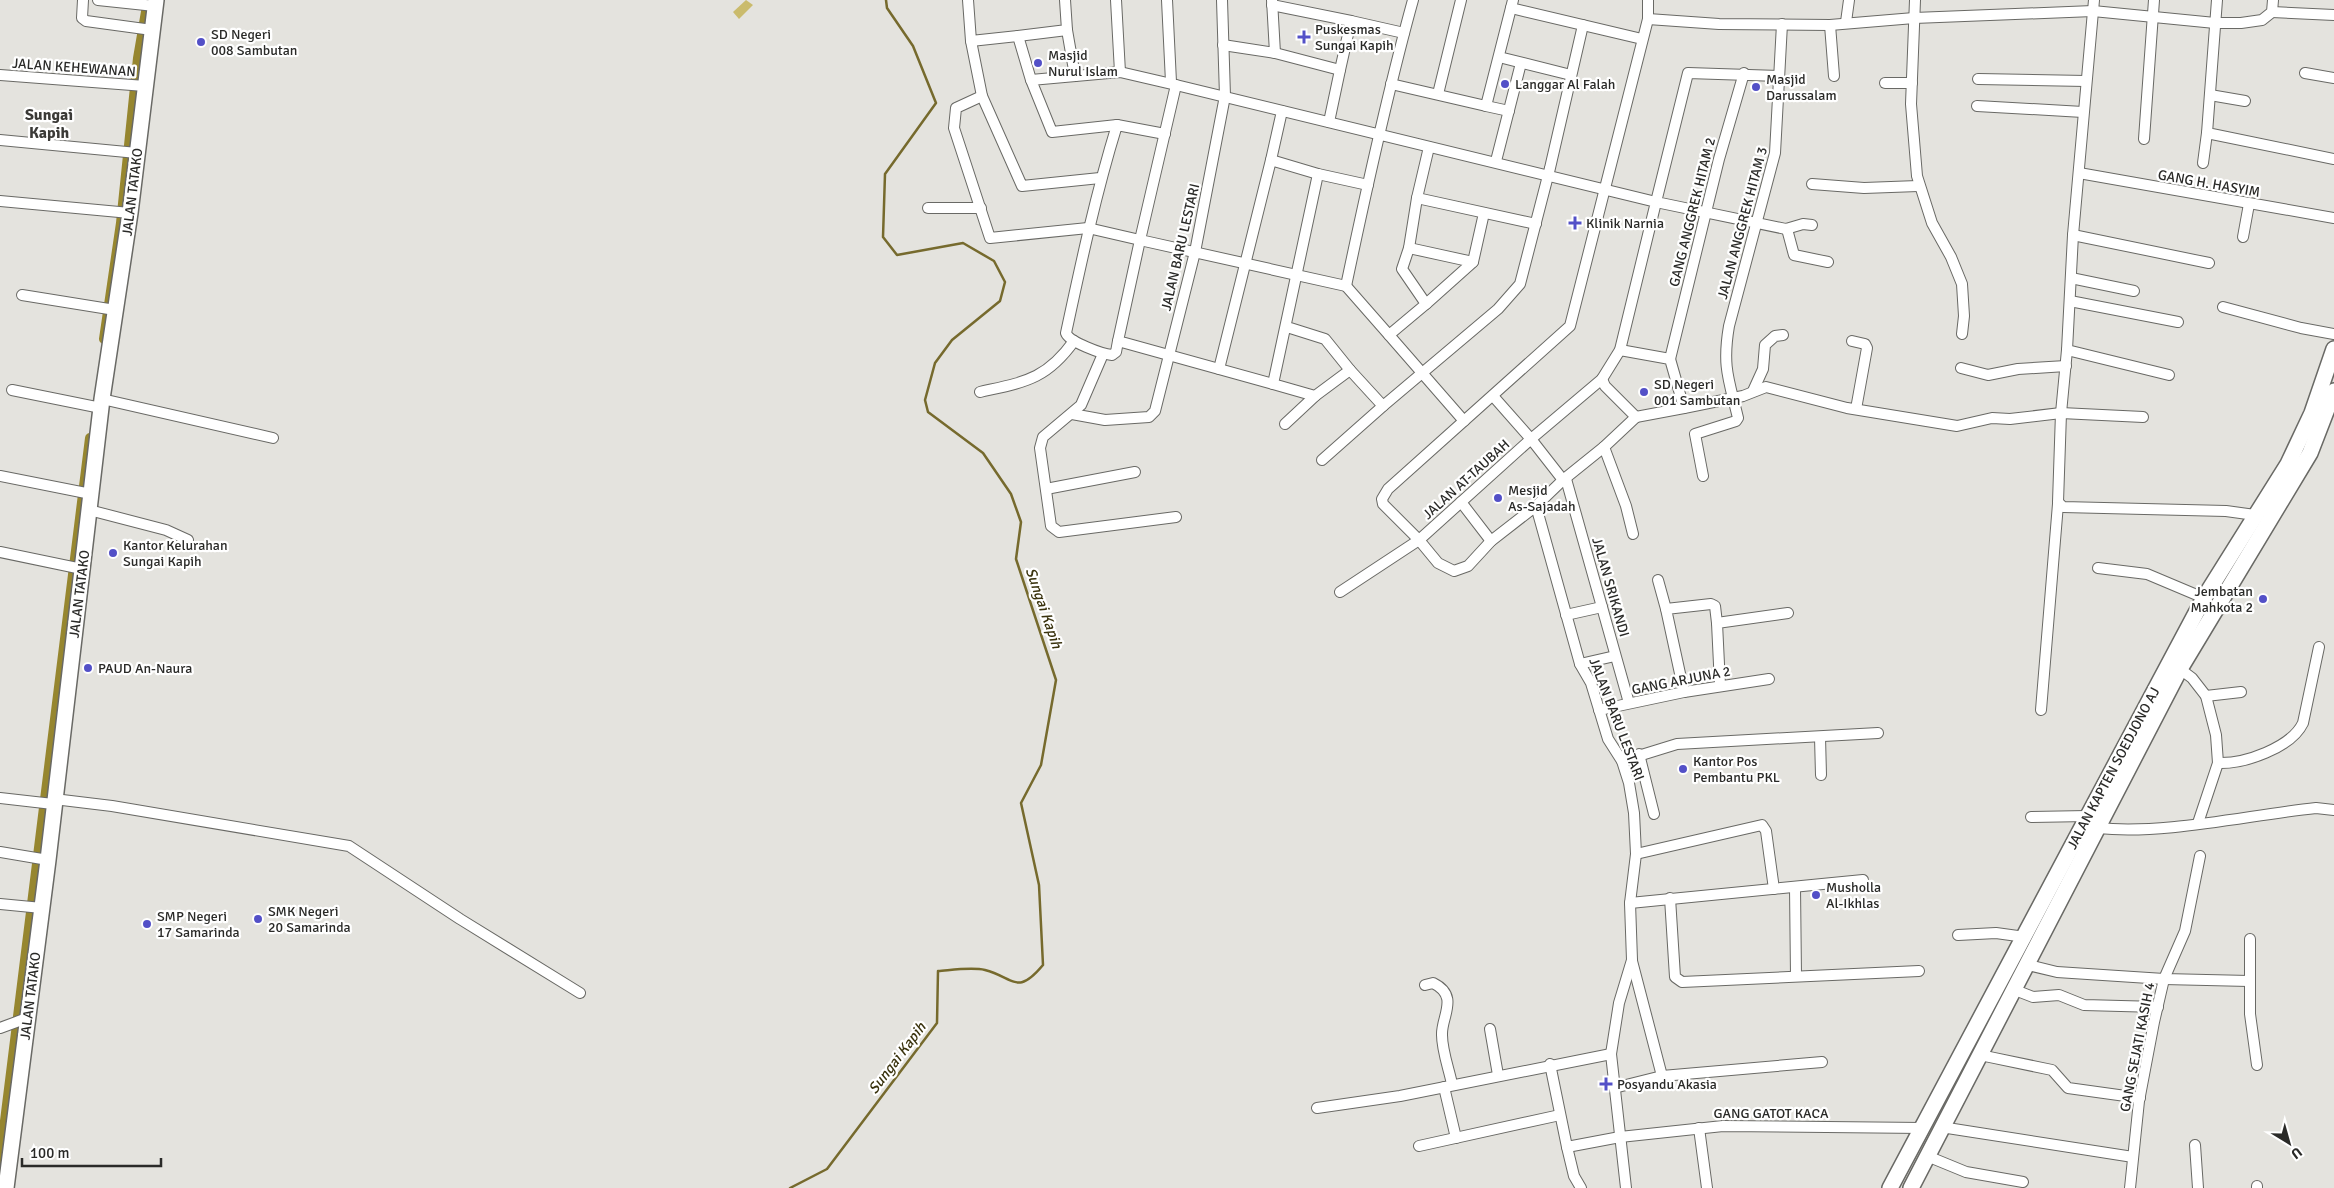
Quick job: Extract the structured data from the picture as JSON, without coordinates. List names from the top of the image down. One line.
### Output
{"streets":{"main road":["JALAN TATAKO","JALAN KAPTEN SOEDJONO AJ"],"street":["JALAN KEHEWANAN","GANG H. HASYIM","GANG ANGGREK HITAM 2","JALAN ANGGREK HITAM 3","JALAN BARU LESTARI","JALAN AT-TAUBAH","JALAN SRIKANDI","GANG ARJUNA 2","GANG SEJATI KASIH 4","GANG GATOT KACA"]},"crossings":[["JALAN KEHEWANAN","JALAN TATAKO"],["GANG ANGGREK HITAM 2","JALAN AT-TAUBAH"],["JALAN BARU LESTARI","GANG ARJUNA 2"],["JALAN BARU LESTARI","GANG GATOT KACA"],["JALAN SRIKANDI","GANG ARJUNA 2"],["JALAN KAPTEN SOEDJONO AJ","GANG GATOT KACA"]],"districts":["Sungai Kapih"],"water":["Sungai Kapih"],"places":{"health":["Puskesmas Sungai Kapih","Klinik Narnia","Posyandu Akasia"],"other":["SD Negeri 008 Sambutan","Masjid Nurul Islam","Langgar Al Falah","Masjid Darussalam","SD Negeri 001 Sambutan","Mesjid As-Sajadah","Kantor Kelurahan Sungai Kapih","Jembatan Mahkota 2","PAUD An-Naura","Kantor Pos Pembantu PKL","Musholla Al-Ikhlas","SMK Negeri 20 Samarinda","SMP Negeri 17 Samarinda"]},"scale_bar":"100 m","north":"bottom right"}
